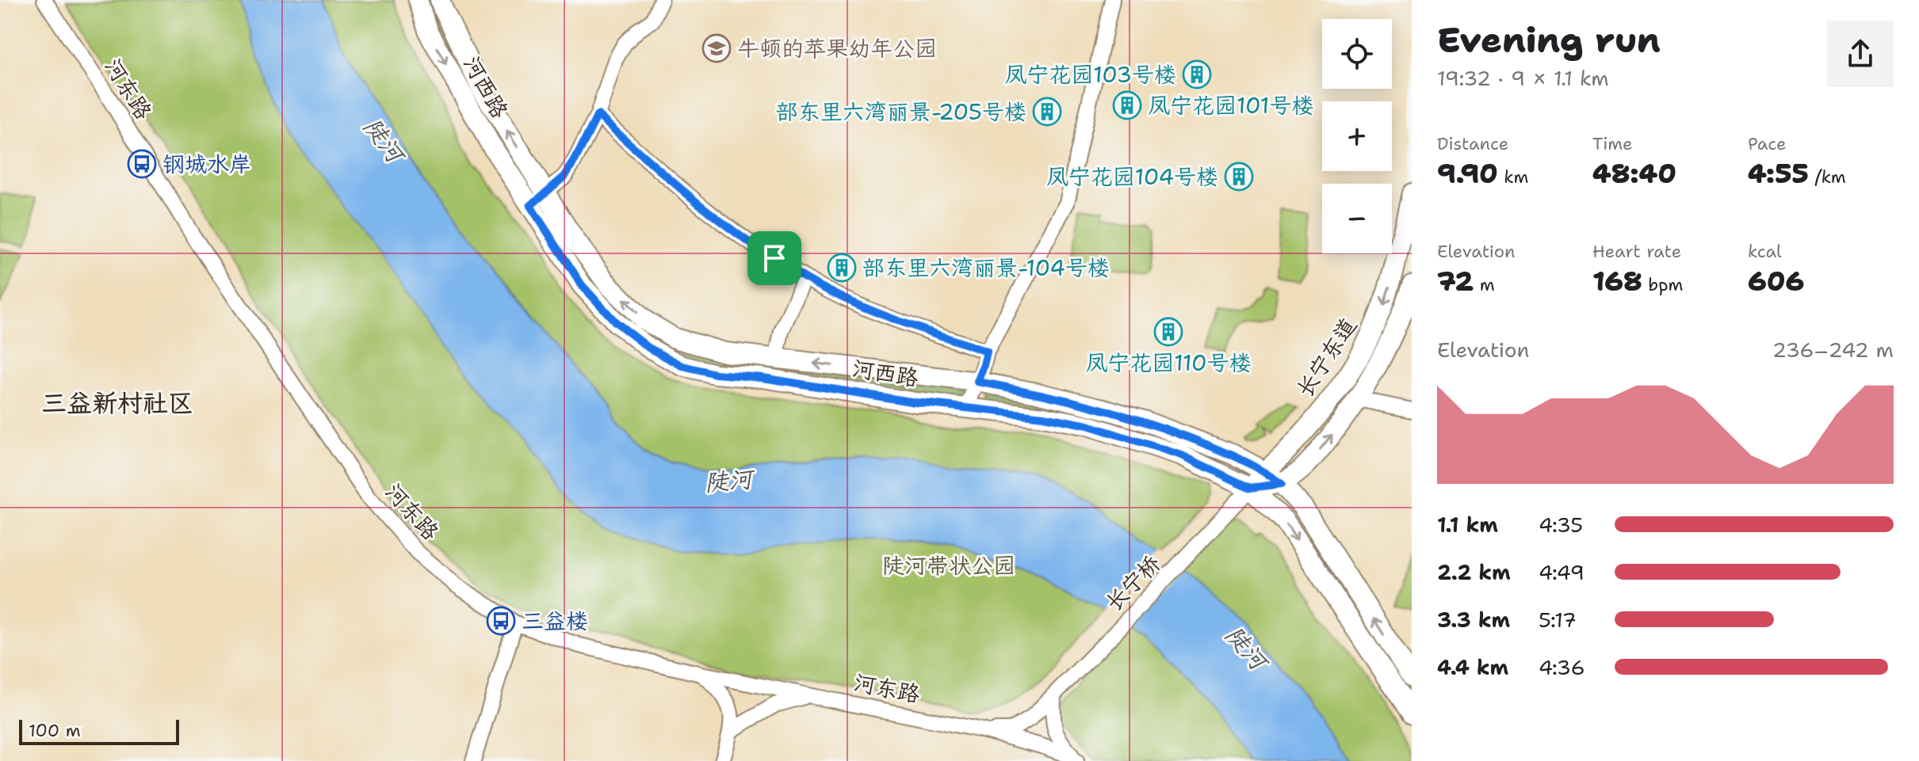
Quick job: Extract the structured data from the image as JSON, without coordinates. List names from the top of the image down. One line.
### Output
{"streets":{"main road":["河西路","长宁东道"],"street":["河东路","长宁桥"]},"crossings":[["河西路","长宁东道"],["河东路","长宁桥"],["长宁东道","长宁桥"]],"districts":["三益新村社区"],"water":["陡河"],"parks":["陡河带状公园"],"places":{"school or university":["牛顿的苹果幼年公园"],"building":["凤宁花园103号楼","凤宁花园101号楼","部东里六湾丽景-205号楼","凤宁花园104号楼","部东里六湾丽景-104号楼","凤宁花园110号楼"],"bus stop":["钢城水岸","三益楼"]},"scale_bar":"100 m","page":{"heading":["Evening run","19:32 · 9 × 1.1 km"],"map_buttons":["+","−"],"stats":[["Distance","9.90 km"],["Time","48:40"],["Pace","4:55 /km"],["Elevation","72 m"],["Heart rate","168 bpm"],["kcal","606"]],"chart":["Elevation","236–242 m"],"list":[{"name":"1.1 km","note":"4:35"},{"name":"2.2 km","note":"4:49"},{"name":"3.3 km","note":"5:17"},{"name":"4.4 km","note":"4:36"}],"scale":"100 m"}}
